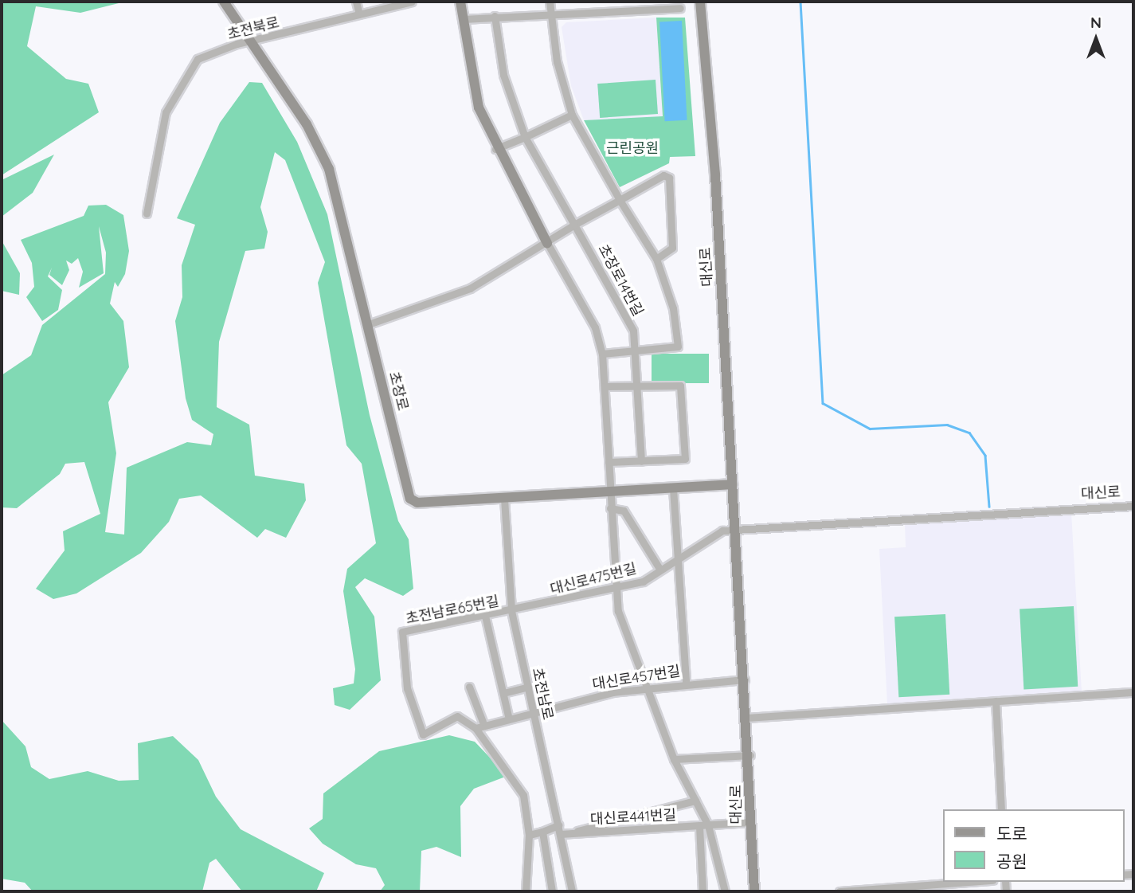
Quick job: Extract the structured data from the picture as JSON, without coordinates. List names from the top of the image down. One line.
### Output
{"streets":{"street":["초전북로","대신로","초장로14번길","초장로","대신로475번길","초전남로65번길","대신로457번길","초전남로","대신로441번길"]},"crossings":[["초전북로","초장로"],["대신로","초장로"],["대신로","대신로475번길"],["대신로","대신로457번길"],["대신로","대신로441번길"],["초장로","초전남로"],["대신로475번길","초전남로65번길"],["대신로475번길","초전남로"],["초전남로65번길","초전남로"],["대신로457번길","초전남로"],["초전남로","대신로441번길"]],"parks":["근린공원"],"legend":["도로","공원"],"north":"top"}
